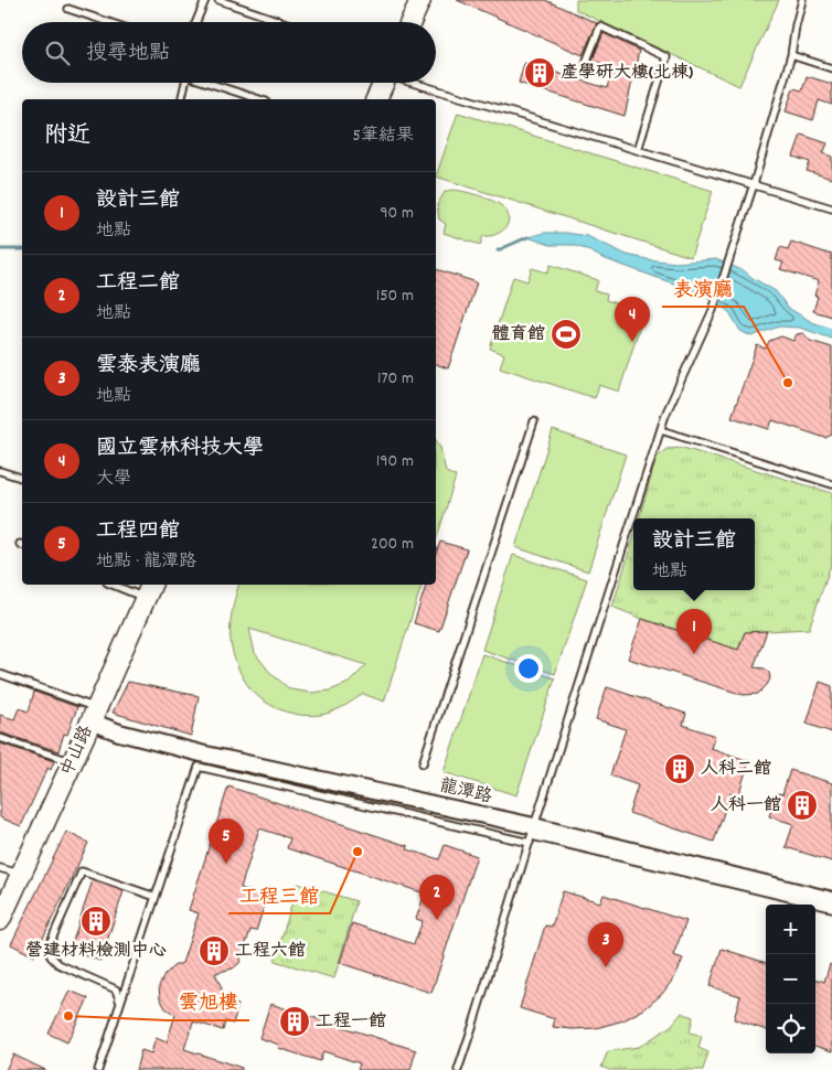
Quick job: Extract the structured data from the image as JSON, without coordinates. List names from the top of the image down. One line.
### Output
{"streets":{"main road":["中山路"],"street":["龍潭路"]},"crossings":[["中山路","龍潭路"]],"places":{"building":["產學研大樓(北棟)","人科二館","人科一館","營建材料檢測中心","工程六館","工程一館"],"sports":["體育館"],"other":["表演廳","工程三館","雲旭樓"]},"page":{"search":"搜尋地點","heading":["附近","5筆結果"],"list":[{"mark":"1","name":"設計三館","note":"地點","value":"90 m"},{"mark":"2","name":"工程二館","note":"地點","value":"150 m"},{"mark":"3","name":"雲泰表演廳","note":"地點","value":"170 m"},{"mark":"4","name":"國立雲林科技大學","note":"大學","value":"190 m"},{"mark":"5","name":"工程四館","note":"地點 · 龍潭路","value":"200 m"}],"pins":["4","1","5","2","3"],"popup":["設計三館","地點"],"map_buttons":["+","−"]}}
